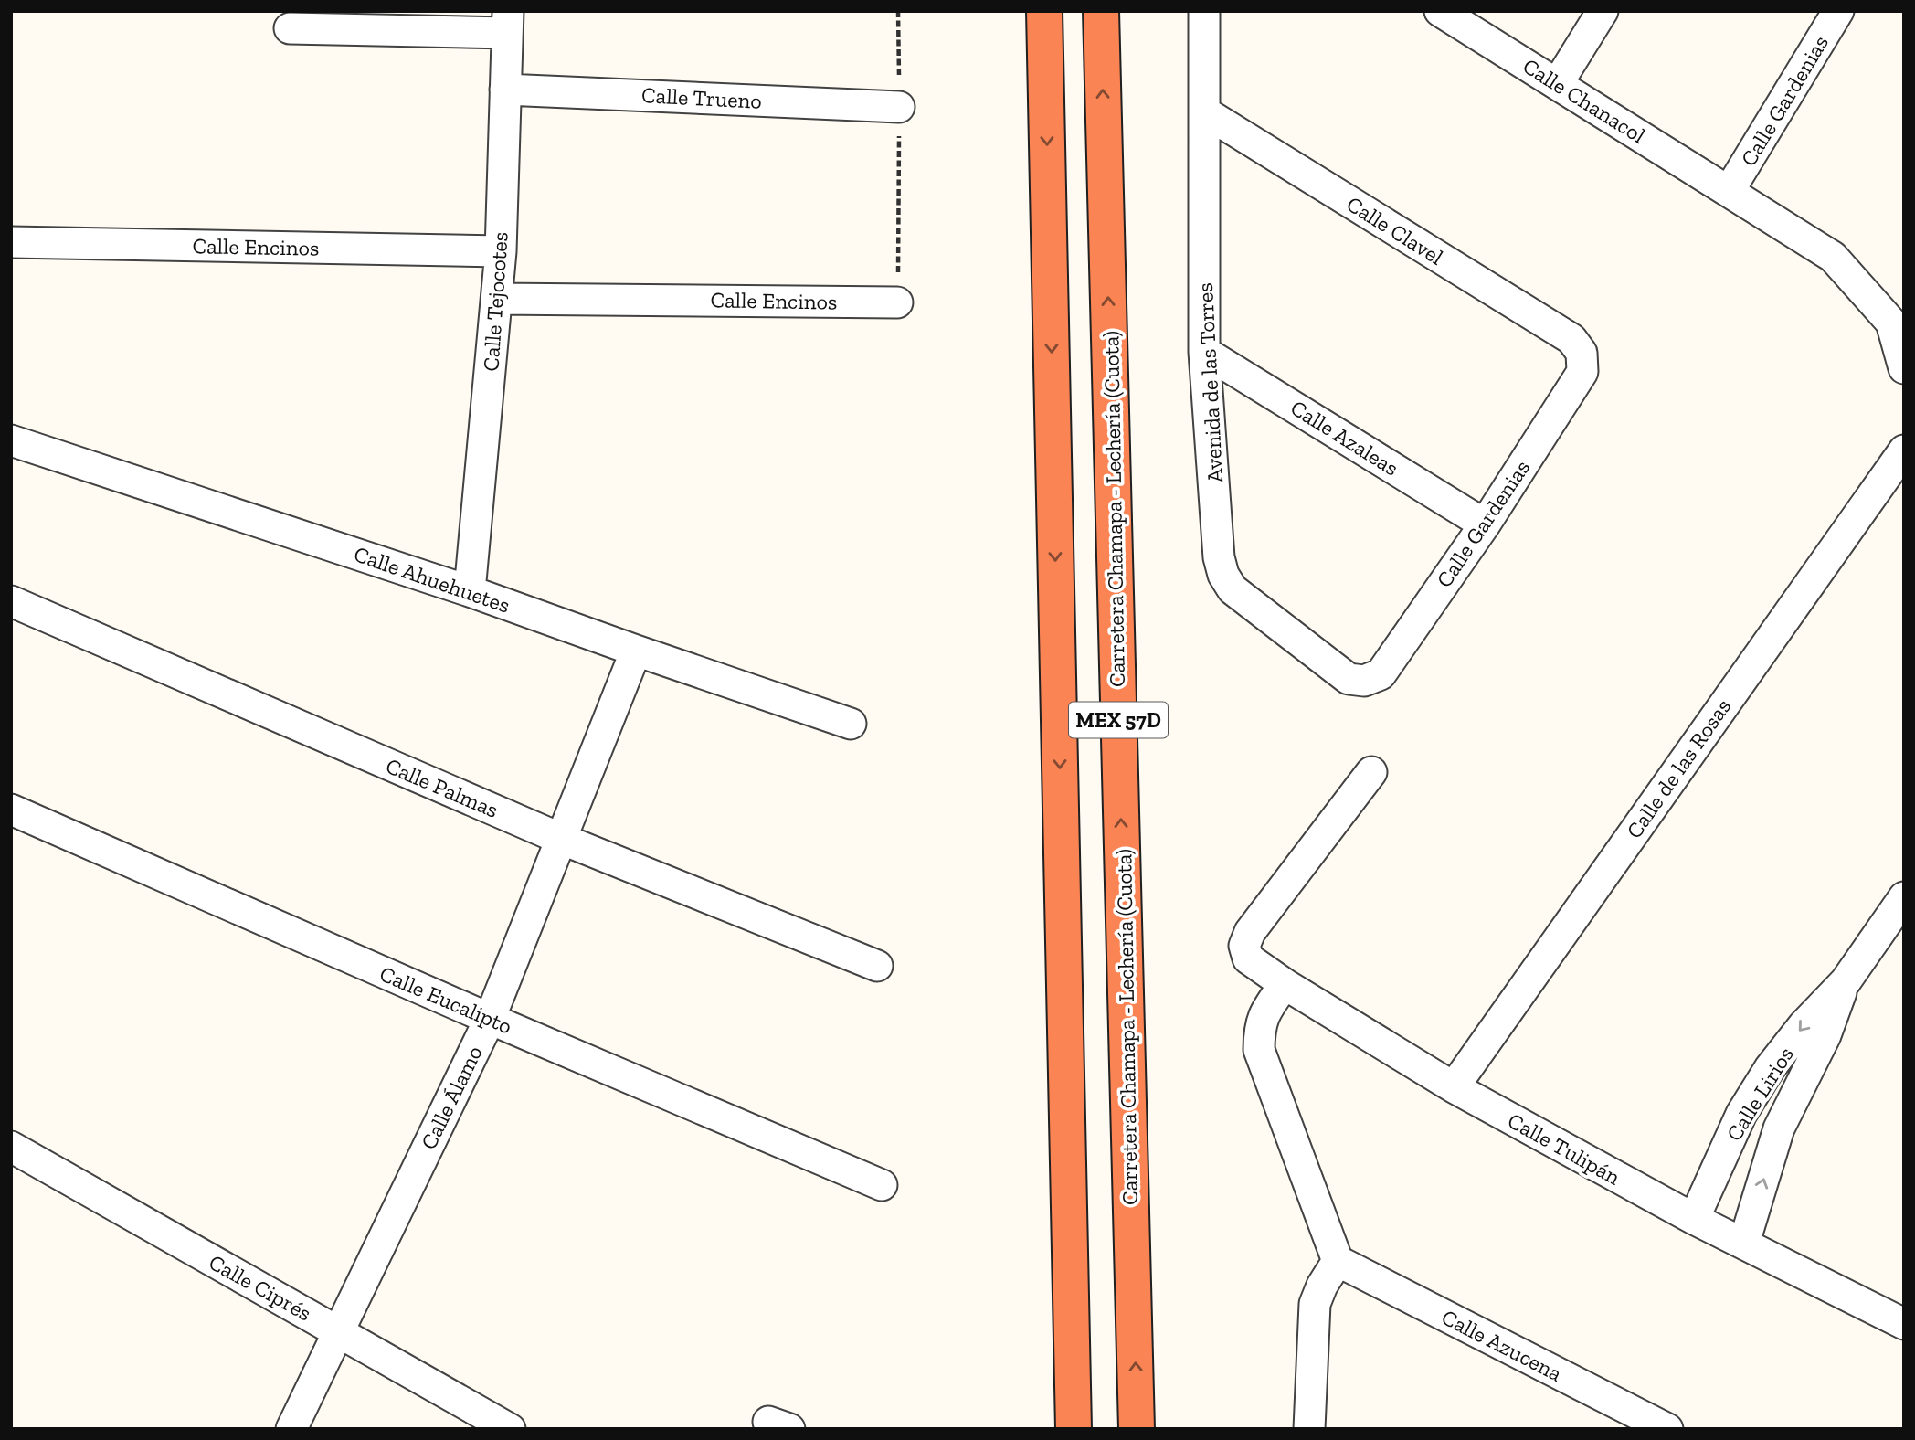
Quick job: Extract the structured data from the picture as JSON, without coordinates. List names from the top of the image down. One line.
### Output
{"streets":{"highway":["Carretera Chamapa - Lechería (Cuota)","MEX 57D"],"street":["Calle Trueno","Calle Chanacol","Calle Gardenias","Calle Clavel","Calle Encinos","Calle Tejocotes","Avenida de las Torres","Calle Azaleas","Calle Ahuehuetes","Calle de las Rosas","Calle Palmas","Calle Eucalipto","Calle Lirios","Calle Álamo","Calle Tulipán","Calle Ciprés","Calle Azucena"]},"crossings":[["Calle Trueno","Calle Tejocotes"],["Calle Chanacol","Calle Gardenias"],["Calle Gardenias","Calle Clavel"],["Calle Gardenias","Avenida de las Torres"],["Calle Gardenias","Calle Azaleas"],["Calle Clavel","Avenida de las Torres"],["Calle Encinos","Calle Tejocotes"],["Calle Tejocotes","Calle Ahuehuetes"],["Avenida de las Torres","Calle Azaleas"],["Calle Ahuehuetes","Calle Álamo"],["Calle de las Rosas","Calle Tulipán"],["Calle Palmas","Calle Álamo"],["Calle Eucalipto","Calle Álamo"],["Calle Lirios","Calle Tulipán"],["Calle Álamo","Calle Ciprés"]]}
